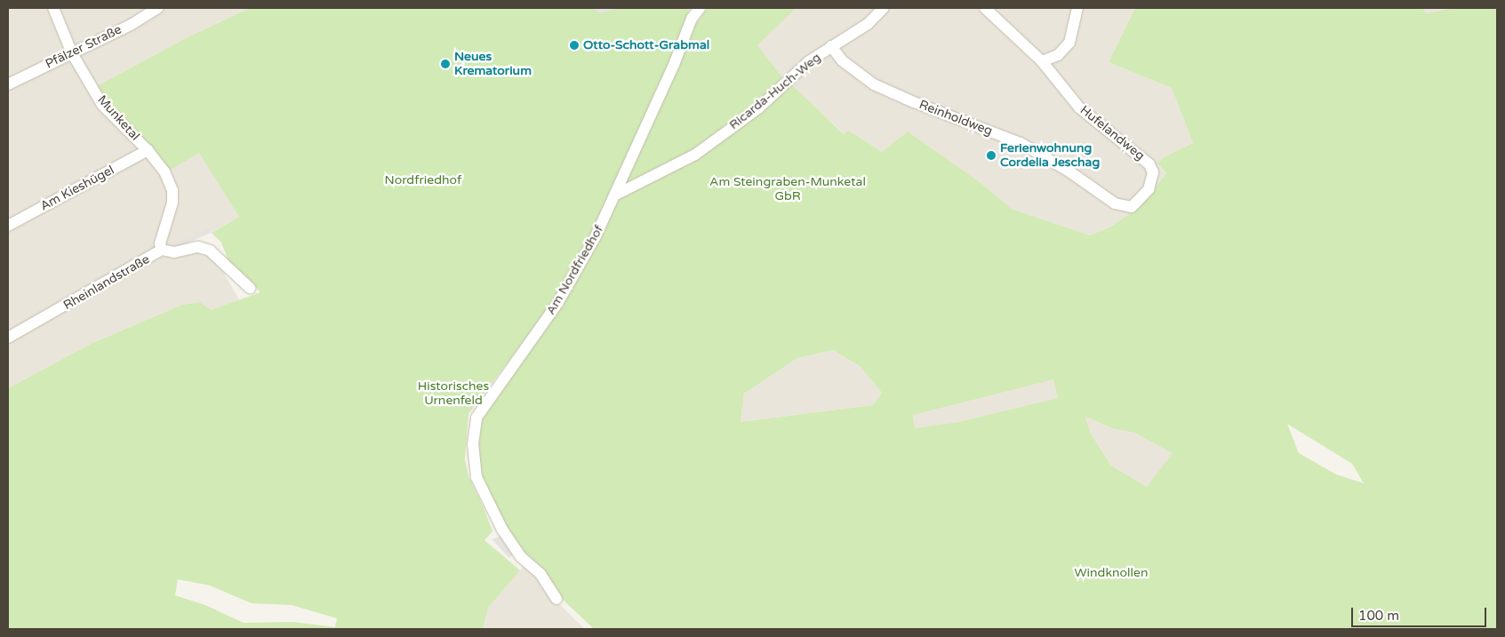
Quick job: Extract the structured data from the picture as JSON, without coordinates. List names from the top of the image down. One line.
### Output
{"streets":{"street":["Pfälzer Straße","Ricarda-Huch-Weg","Munketal","Reinholdweg","Hufelandweg","Am Kieshügel","Am Nordfriedhof","Rheinlandstraße"]},"crossings":[["Pfälzer Straße","Munketal"],["Ricarda-Huch-Weg","Reinholdweg"],["Ricarda-Huch-Weg","Am Nordfriedhof"],["Munketal","Am Kieshügel"],["Munketal","Rheinlandstraße"],["Reinholdweg","Hufelandweg"]],"parks":["Nordfriedhof","Am Steingraben-Munketal GbR","Historisches Urnenfeld","Windknollen"],"places":["Otto-Schott-Grabmal","Neues Krematorium","Ferienwohnung Cordelia Jeschag"],"scale_bar":"100 m"}
